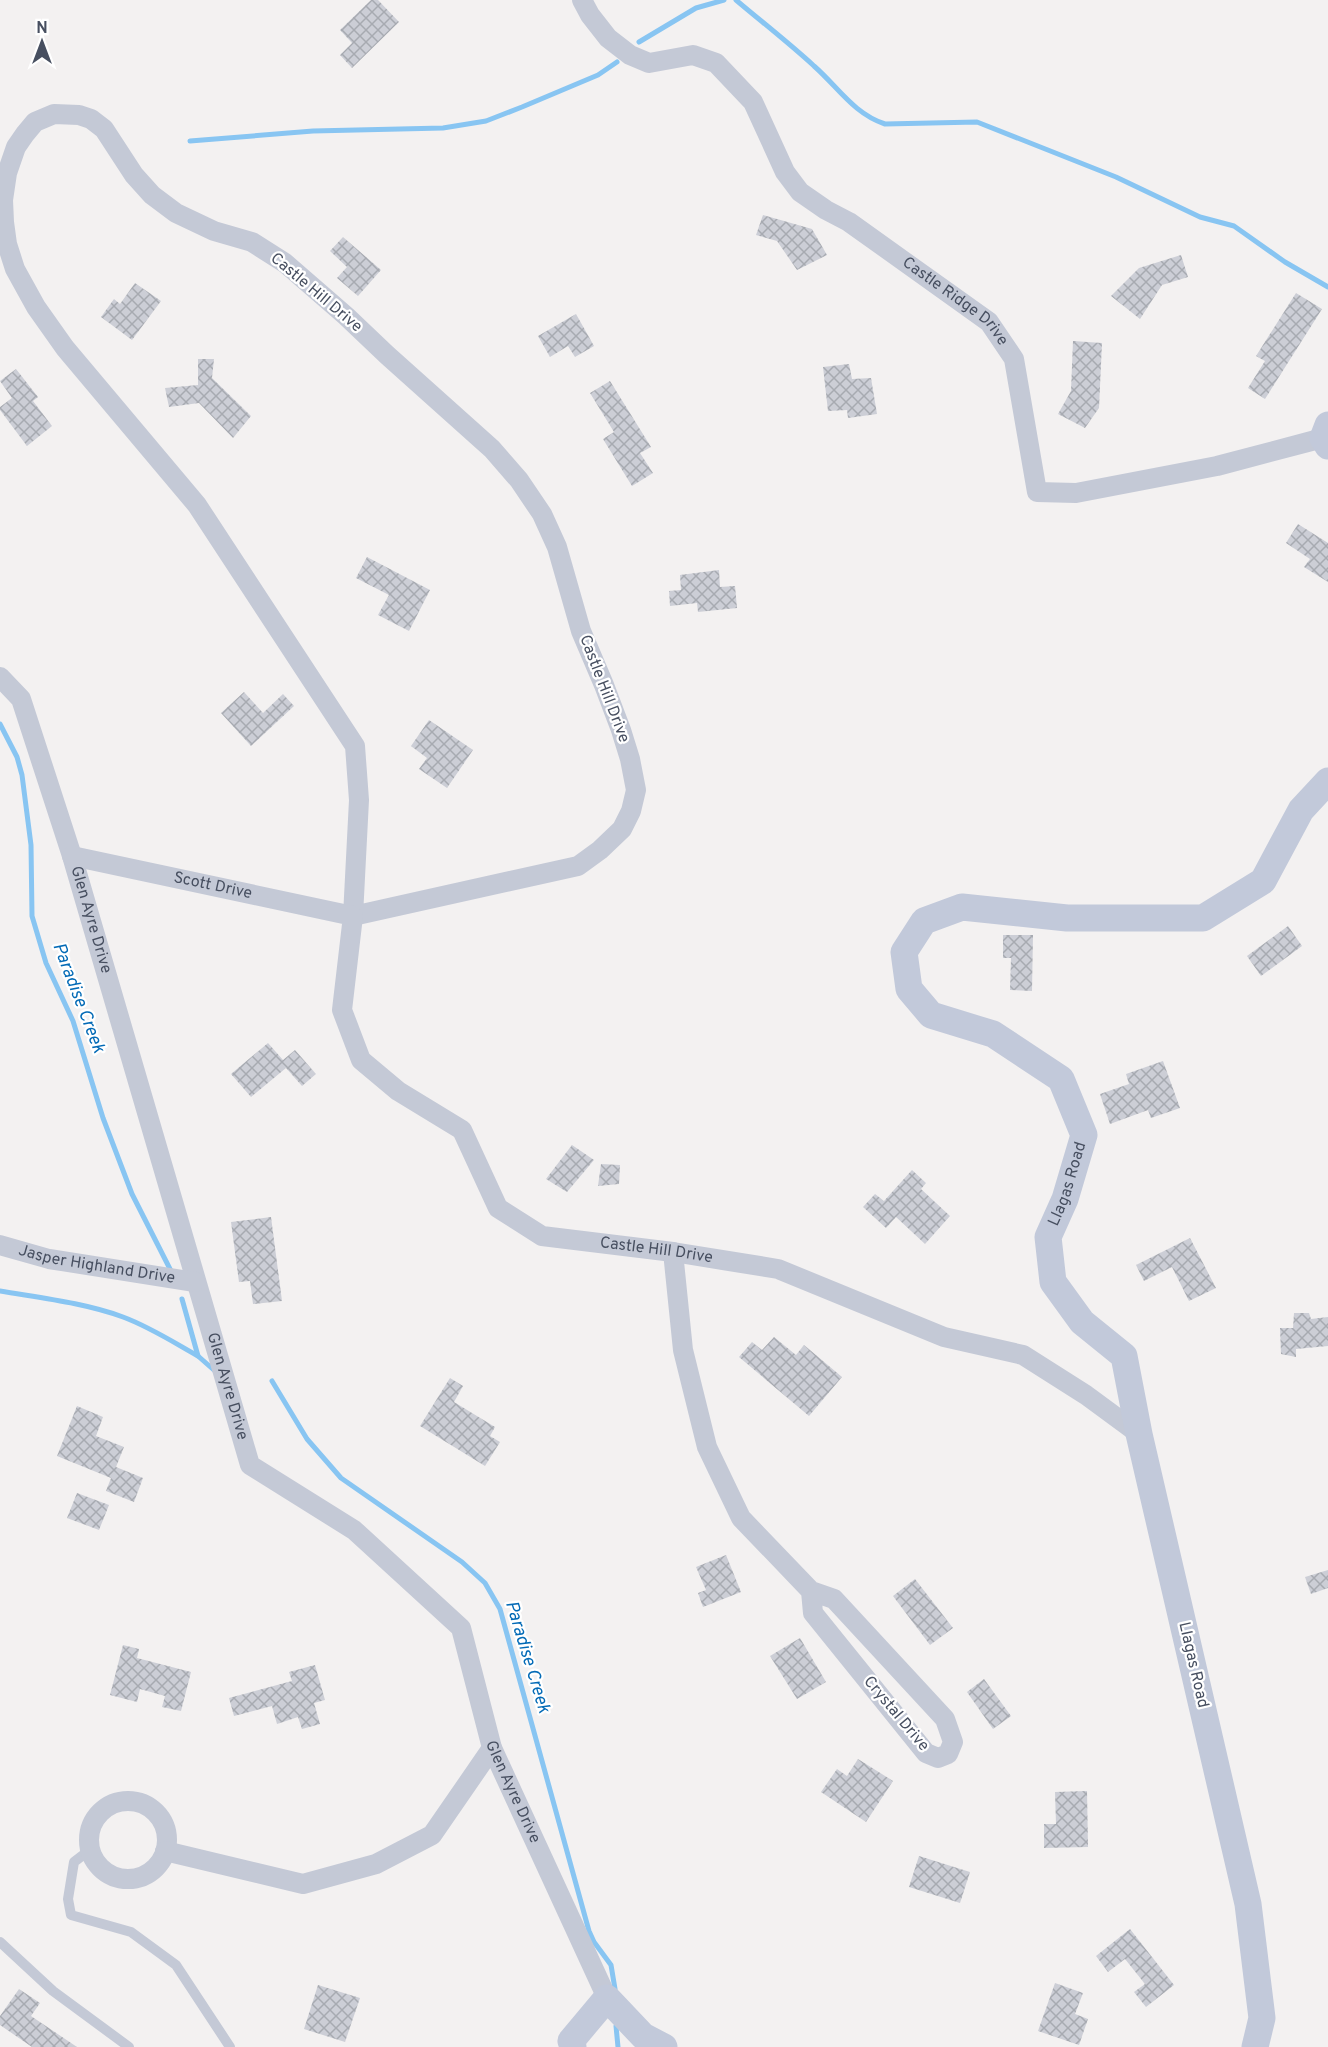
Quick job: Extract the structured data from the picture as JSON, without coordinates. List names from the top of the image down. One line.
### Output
{"streets":{"street":["Castle Hill Drive","Castle Ridge Drive","Scott Drive","Glen Ayre Drive","Llagas Road","Jasper Highland Drive","Crystal Drive"]},"crossings":[["Castle Hill Drive","Scott Drive"],["Castle Hill Drive","Llagas Road"],["Castle Hill Drive","Crystal Drive"],["Scott Drive","Glen Ayre Drive"],["Glen Ayre Drive","Jasper Highland Drive"]],"water":["Paradise Creek"],"north":"top"}
